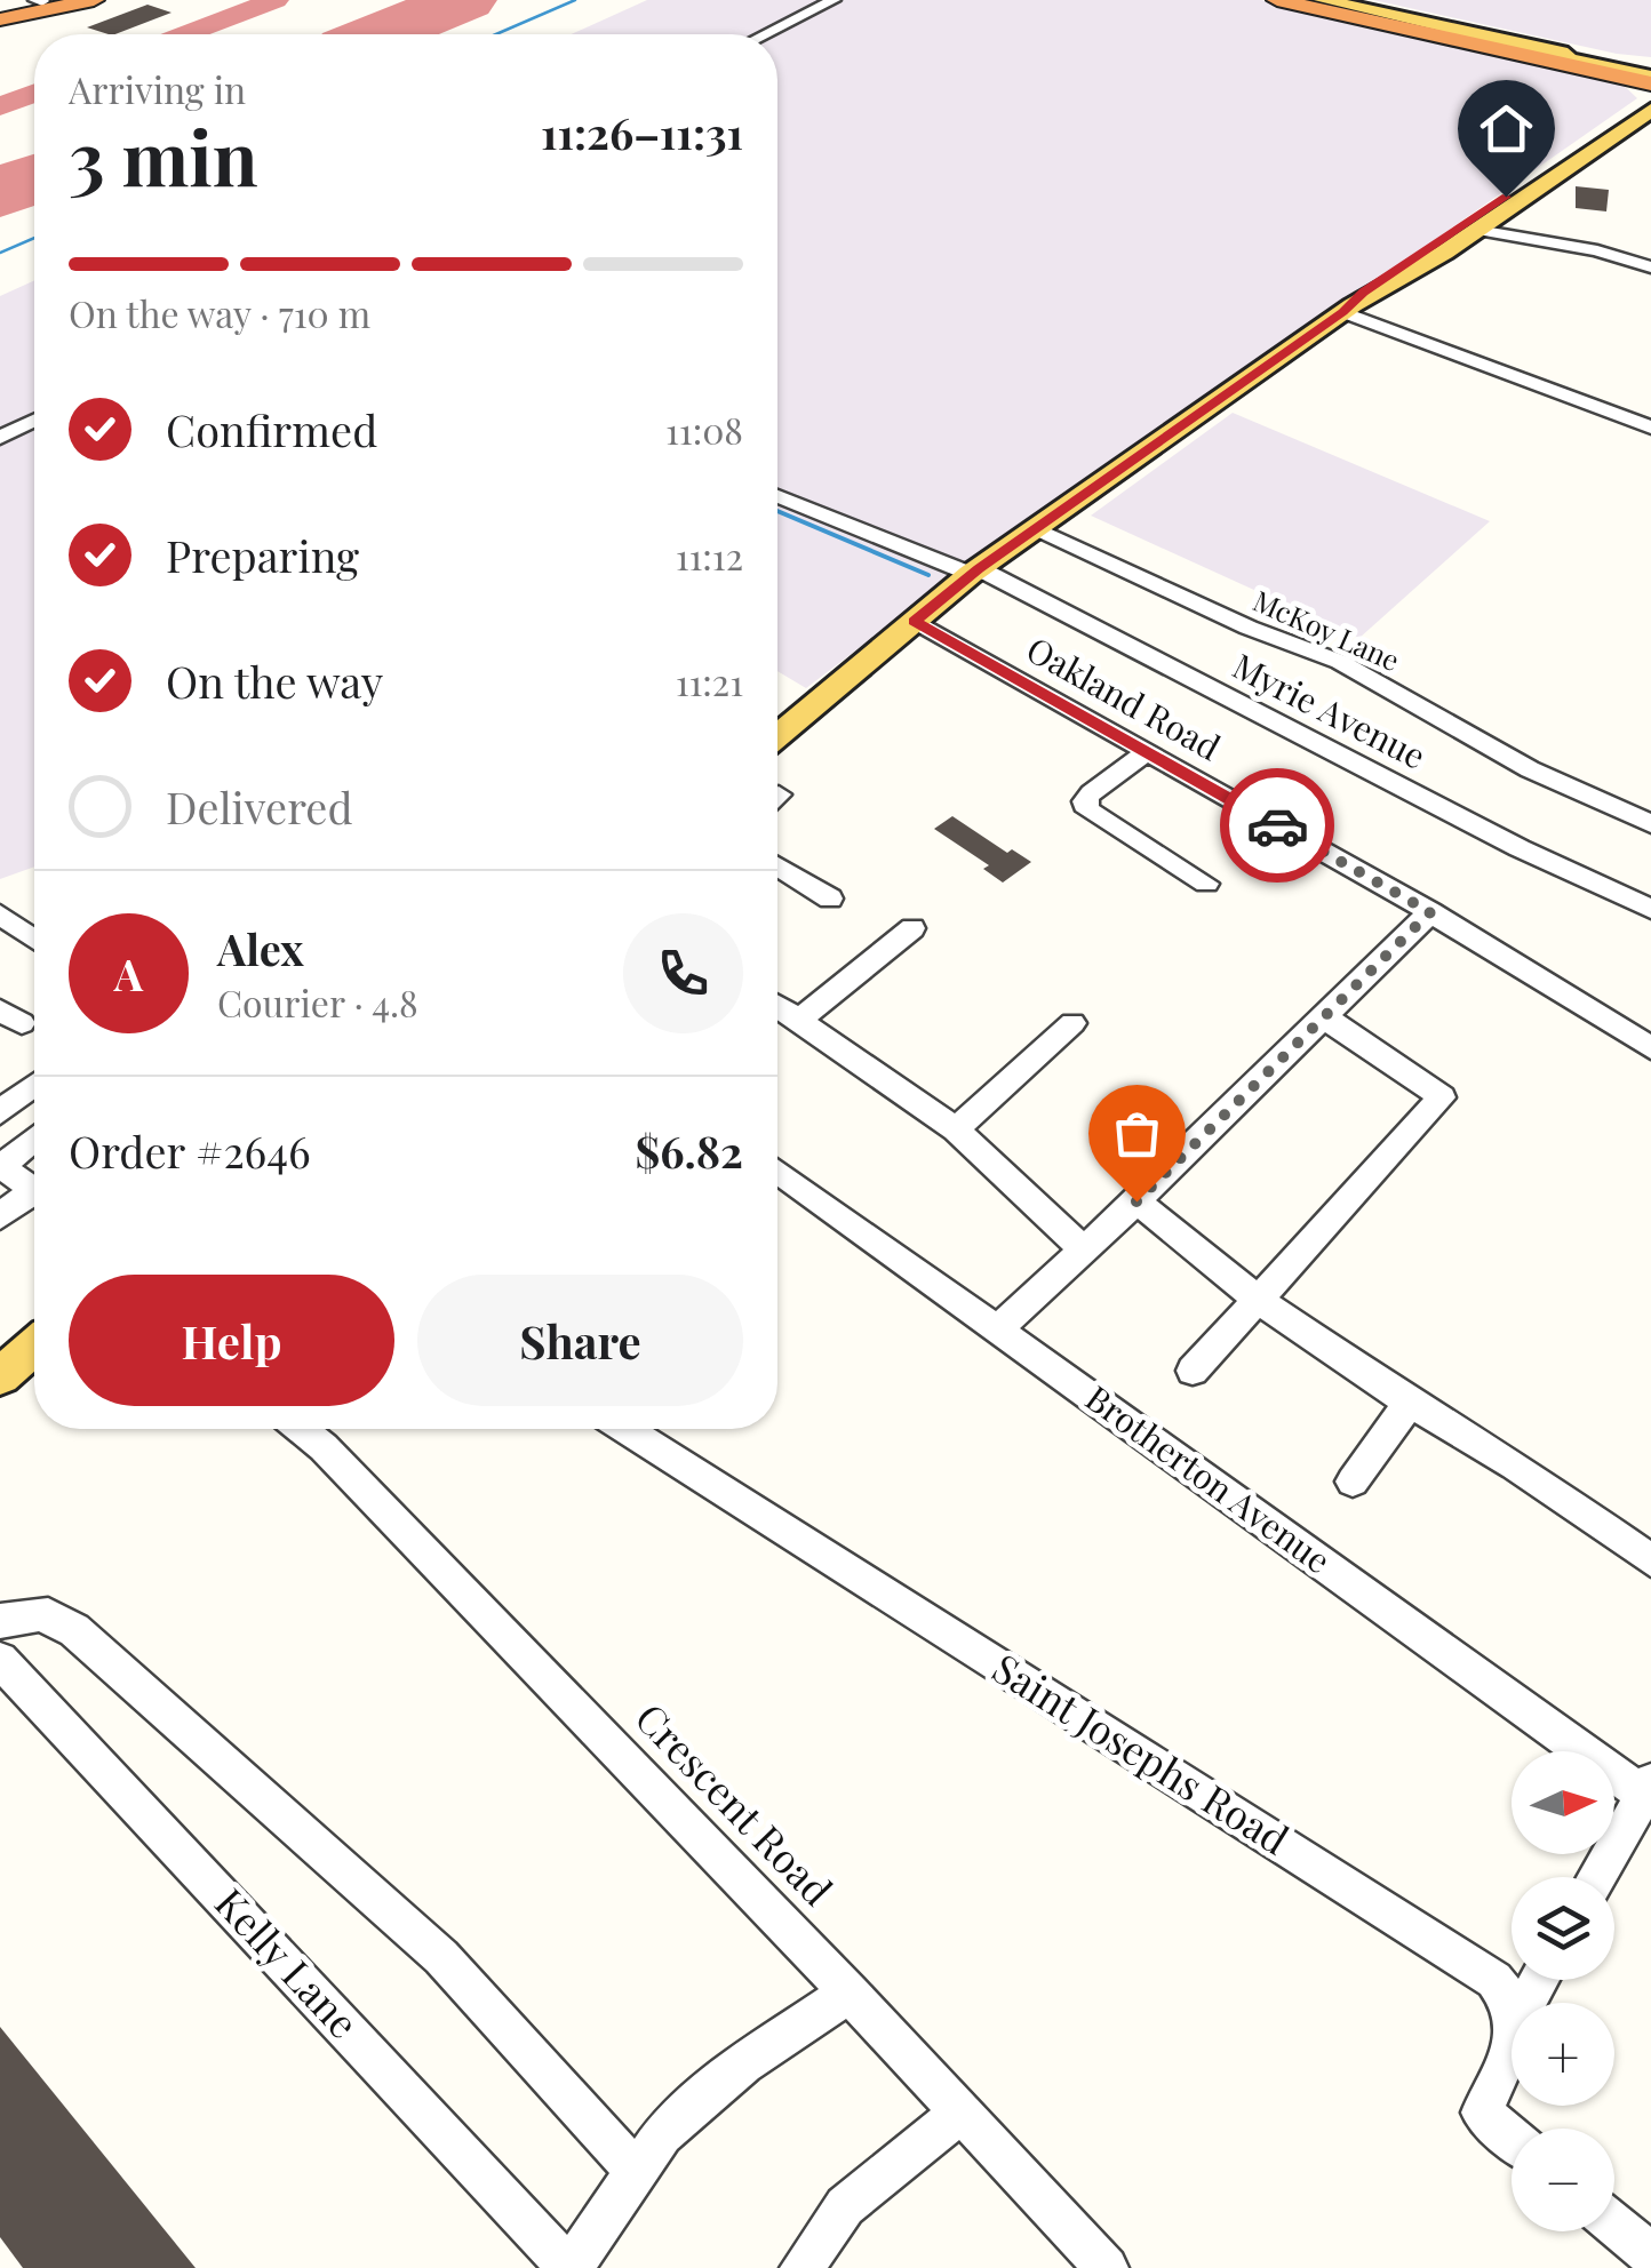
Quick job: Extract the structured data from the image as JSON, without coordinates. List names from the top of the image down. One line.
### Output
{"streets":{"street":["McKoy Lane","Oakland Road","Myrie Avenue","Brotherton Avenue","Saint Josephs Road","Crescent Road","Kelly Lane"]},"north":"right","page":{"heading":["3 min","Arriving in","11:26–11:31"],"panel":["Alex","Courier · 4.8","Order #2646","$6.82"],"bar":"On the way · 710 m","list":[["Confirmed","11:08"],["Preparing","11:12"],["On the way","11:21"],"Delivered"],"round":"A","buttons":["Help","Share"],"map_buttons":["+","−"]}}
